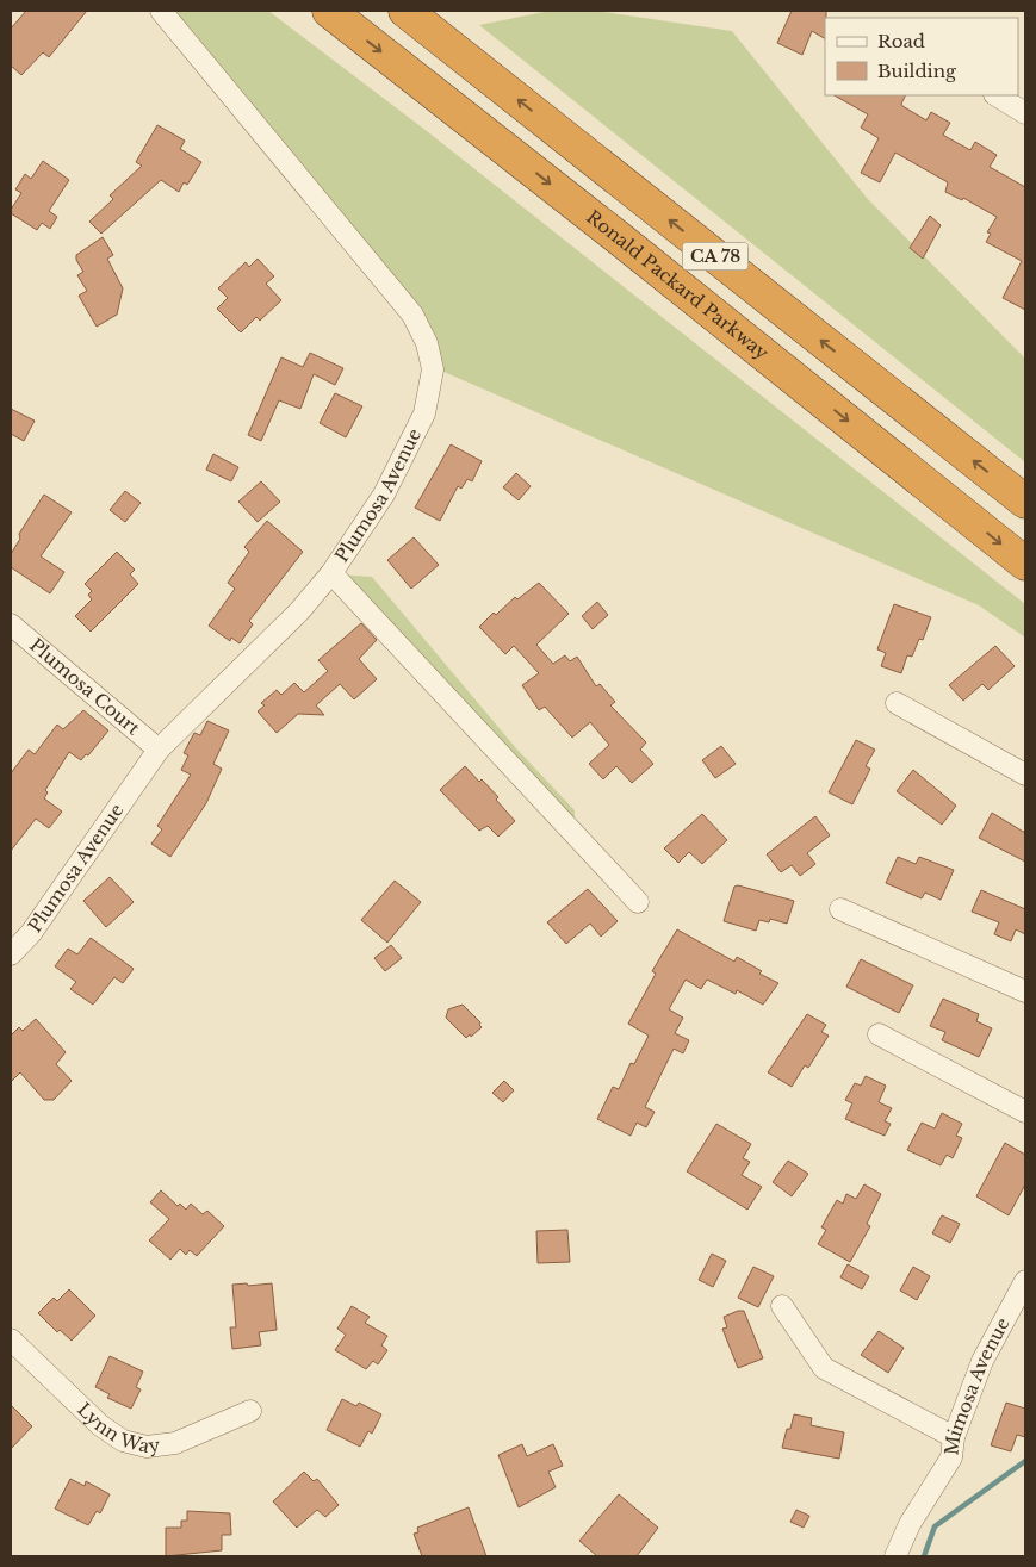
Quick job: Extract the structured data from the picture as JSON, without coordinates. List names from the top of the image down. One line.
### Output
{"streets":{"highway":["CA 78","Ronald Packard Parkway"],"street":["Plumosa Avenue","Plumosa Court","Mimosa Avenue","Lynn Way"]},"crossings":[["Plumosa Avenue","Plumosa Court"]],"legend":["Road","Building"]}
